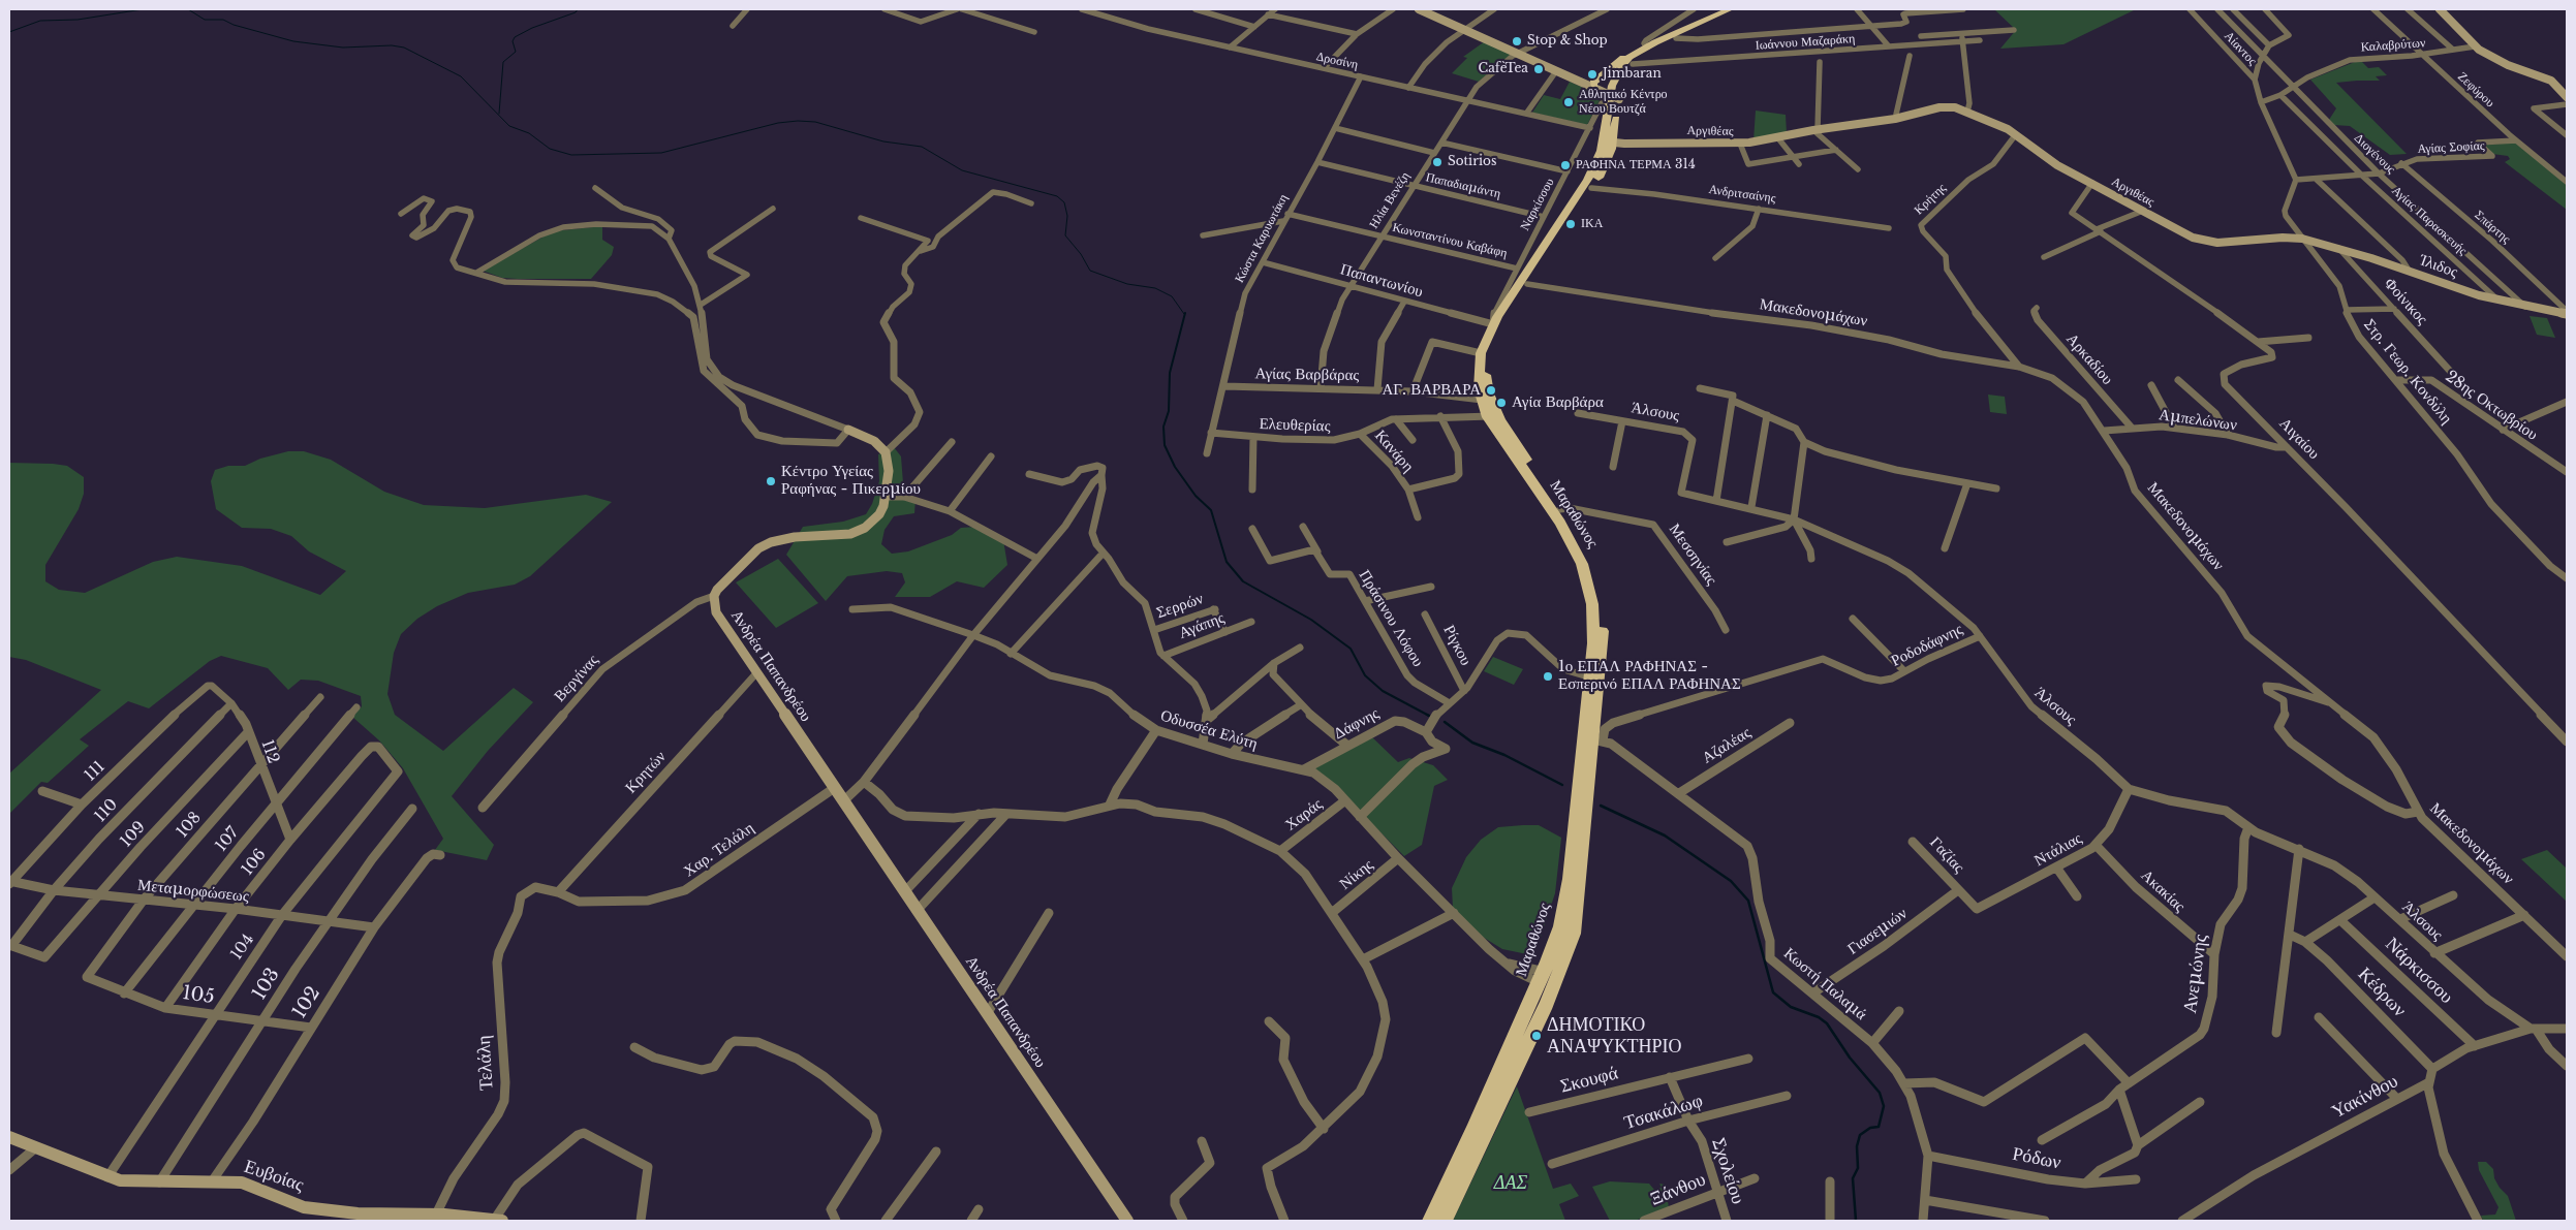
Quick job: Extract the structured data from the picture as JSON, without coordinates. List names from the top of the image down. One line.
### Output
{"streets":{"main road":["Μαραθώνος"],"street":["Ιωάννου Μαζαράκη","Καλαβρύτων","Αίαντος","Δροσίνη","Ζεφύρου","Αργιθέας","Αγίας Σοφίας","Διογένους","Παπαδιαμάντη","Ανδριτσαίνης","Κρήτης","Ηλία Βενέζη","Ναρκίσσου","Αγίας Παρασκευής","Σπάρτης","Κώστα Καρυωτάκη","Κωνσταντίνου Καβάφη","Ίλιδος","Παπαντωνίου","Φοίνικος","Μακεδονομάχων","Αρκαδίου","Στρ. Γεωρ. Κονδύλη","Αγίας Βαρβάρας","28ης Οκτωβρίου","Άλσους","Αμπελώνων","Ελευθερίας","Αιγαίου","Κανάρη","Μεσσηνίας","Σερρών","Πράσινου Λόφου","Αγάπης","Ρίγκου","Ροδοδάφνης","Ανδρέα Παπανδρέου","Βεργίνας","Δάφνης","Οδυσσέα Ελύτη","Αζαλέας","112","111","Κρητών","110","Χαράς","108","109","107","Χαρ. Τελάλη","Ντάλιας","Γαζίας","106","Νίκης","Μεταμορφώσεως","Ακακίας","Γιασεμιών","104","Νάρκισσου","Ανεμώνης","103","Κωστή Παλαμά","Κέδρων","105","102","Τελάλη","Σκουφά","Υακίνθου","Τσακάλωφ","Ρόδων","Σχολείου","Ευβοίας","Ξάνθου"]},"crossings":[["Ιωάννου Μαζαράκη","Μαραθώνος"],["Καλαβρύτων","Ζεφύρου"],["Καλαβρύτων","Διογένους"],["Καλαβρύτων","Αγίας Παρασκευής"],["Δροσίνη","Ηλία Βενέζη"],["Δροσίνη","Ναρκίσσου"],["Δροσίνη","Κώστα Καρυωτάκη"],["Ζεφύρου","Αγίας Σοφίας"],["Αργιθέας","Κρήτης"],["Αργιθέας","Ίλιδος"],["Αργιθέας","Στρ. Γεωρ. Κονδύλη"],["Αργιθέας","Αιγαίου"],["Αργιθέας","Μαραθώνος"],["Αγίας Σοφίας","Διογένους"],["Αγίας Σοφίας","Αγίας Παρασκευής"],["Αγίας Σοφίας","Σπάρτης"],["Αγίας Σοφίας","Στρ. Γεωρ. Κονδύλη"],["Διογένους","Ίλιδος"],["Παπαδιαμάντη","Ηλία Βενέζη"],["Παπαδιαμάντη","Ναρκίσσου"],["Παπαδιαμάντη","Κώστα Καρυωτάκη"],["Ανδριτσαίνης","Μαραθώνος"],["Κρήτης","Μακεδονομάχων"],["Ηλία Βενέζη","Κωνσταντίνου Καβάφη"],["Ηλία Βενέζη","Παπαντωνίου"],["Ηλία Βενέζη","Αγίας Βαρβάρας"],["Ναρκίσσου","Κωνσταντίνου Καβάφη"],["Ναρκίσσου","Παπαντωνίου"],["Ναρκίσσου","Μαραθώνος"],["Αγίας Παρασκευής","Ίλιδος"],["Σπάρτης","Ίλιδος"],["Κώστα Καρυωτάκη","Κωνσταντίνου Καβάφη"],["Κώστα Καρυωτάκη","Παπαντωνίου"],["Κώστα Καρυωτάκη","Αγίας Βαρβάρας"],["Κώστα Καρυωτάκη","Ελευθερίας"],["Ίλιδος","Φοίνικος"],["Ίλιδος","Στρ. Γεωρ. Κονδύλη"],["Παπαντωνίου","Μαραθώνος"],["Μακεδονομάχων","Αμπελώνων"],["Μακεδονομάχων","Μαραθώνος"],["Αρκαδίου","Αμπελώνων"],["Στρ. Γεωρ. Κονδύλη","28ης Οκτωβρίου"],["Αγίας Βαρβάρας","Μαραθώνος"],["Άλσους","Ροδοδάφνης"],["Άλσους","Ντάλιας"],["Άλσους","Ανεμώνης"],["Αμπελώνων","Αιγαίου"],["Ελευθερίας","Κανάρη"],["Ελευθερίας","Μαραθώνος"],["Μαραθώνος","Μεσσηνίας"],["Μαραθώνος","Ροδοδάφνης"],["Μαραθώνος","Οδυσσέα Ελύτη"],["Μαραθώνος","Κωστή Παλαμά"],["Σερρών","Αγάπης"],["Ροδοδάφνης","Κωστή Παλαμά"],["Ανδρέα Παπανδρέου","Βεργίνας"],["Ανδρέα Παπανδρέου","Κρητών"],["Ανδρέα Παπανδρέου","Χαρ. Τελάλη"],["Δάφνης","Οδυσσέα Ελύτη"],["Οδυσσέα Ελύτη","Χαράς"],["Οδυσσέα Ελύτη","Νίκης"],["Αζαλέας","Κωστή Παλαμά"],["112","111"],["112","110"],["112","108"],["112","109"],["112","107"],["112","106"],["111","Μεταμορφώσεως"],["Κρητών","Χαρ. Τελάλη"],["110","109"],["110","Μεταμορφώσεως"],["108","Μεταμορφώσεως"],["108","105"],["109","Μεταμορφώσεως"],["107","Μεταμορφώσεως"],["107","105"],["Χαρ. Τελάλη","Τελάλη"],["Ντάλιας","Γαζίας"],["Ντάλιας","Ακακίας"],["Γαζίας","Γιασεμιών"],["106","Μεταμορφώσεως"],["106","104"],["106","105"],["Μεταμορφώσεως","104"],["Μεταμορφώσεως","103"],["Μεταμορφώσεως","102"],["Ακακίας","Ανεμώνης"],["Γιασεμιών","Κωστή Παλαμά"],["104","105"],["104","Ευβοίας"],["103","105"],["103","Ευβοίας"],["Κωστή Παλαμά","Ρόδων"],["105","102"],["102","Ευβοίας"],["Τελάλη","Ευβοίας"],["Σκουφά","Σχολείου"],["Τσακάλωφ","Σχολείου"],["Σχολείου","Ξάνθου"]],"parks":["ΔΑΣ"],"places":["Stop & Shop","CafèTea","Jimbaran","Αθλητικό Κέντρο Νέου Βουτζά","Sotirios","ΡΑΦΗΝΑ ΤΕΡΜΑ 314","ΙΚΑ","ΑΓ. ΒΑΡΒΑΡΑ","Αγία Βαρβάρα","Κέντρο Υγείας Ραφήνας - Πικερμίου","1ο ΕΠΑΛ ΡΑΦΗΝΑΣ - Εσπερινό ΕΠΑΛ ΡΑΦΗΝΑΣ","ΔΗΜΟΤΙΚΟ ΑΝΑΨΥΚΤΗΡΙΟ"]}
